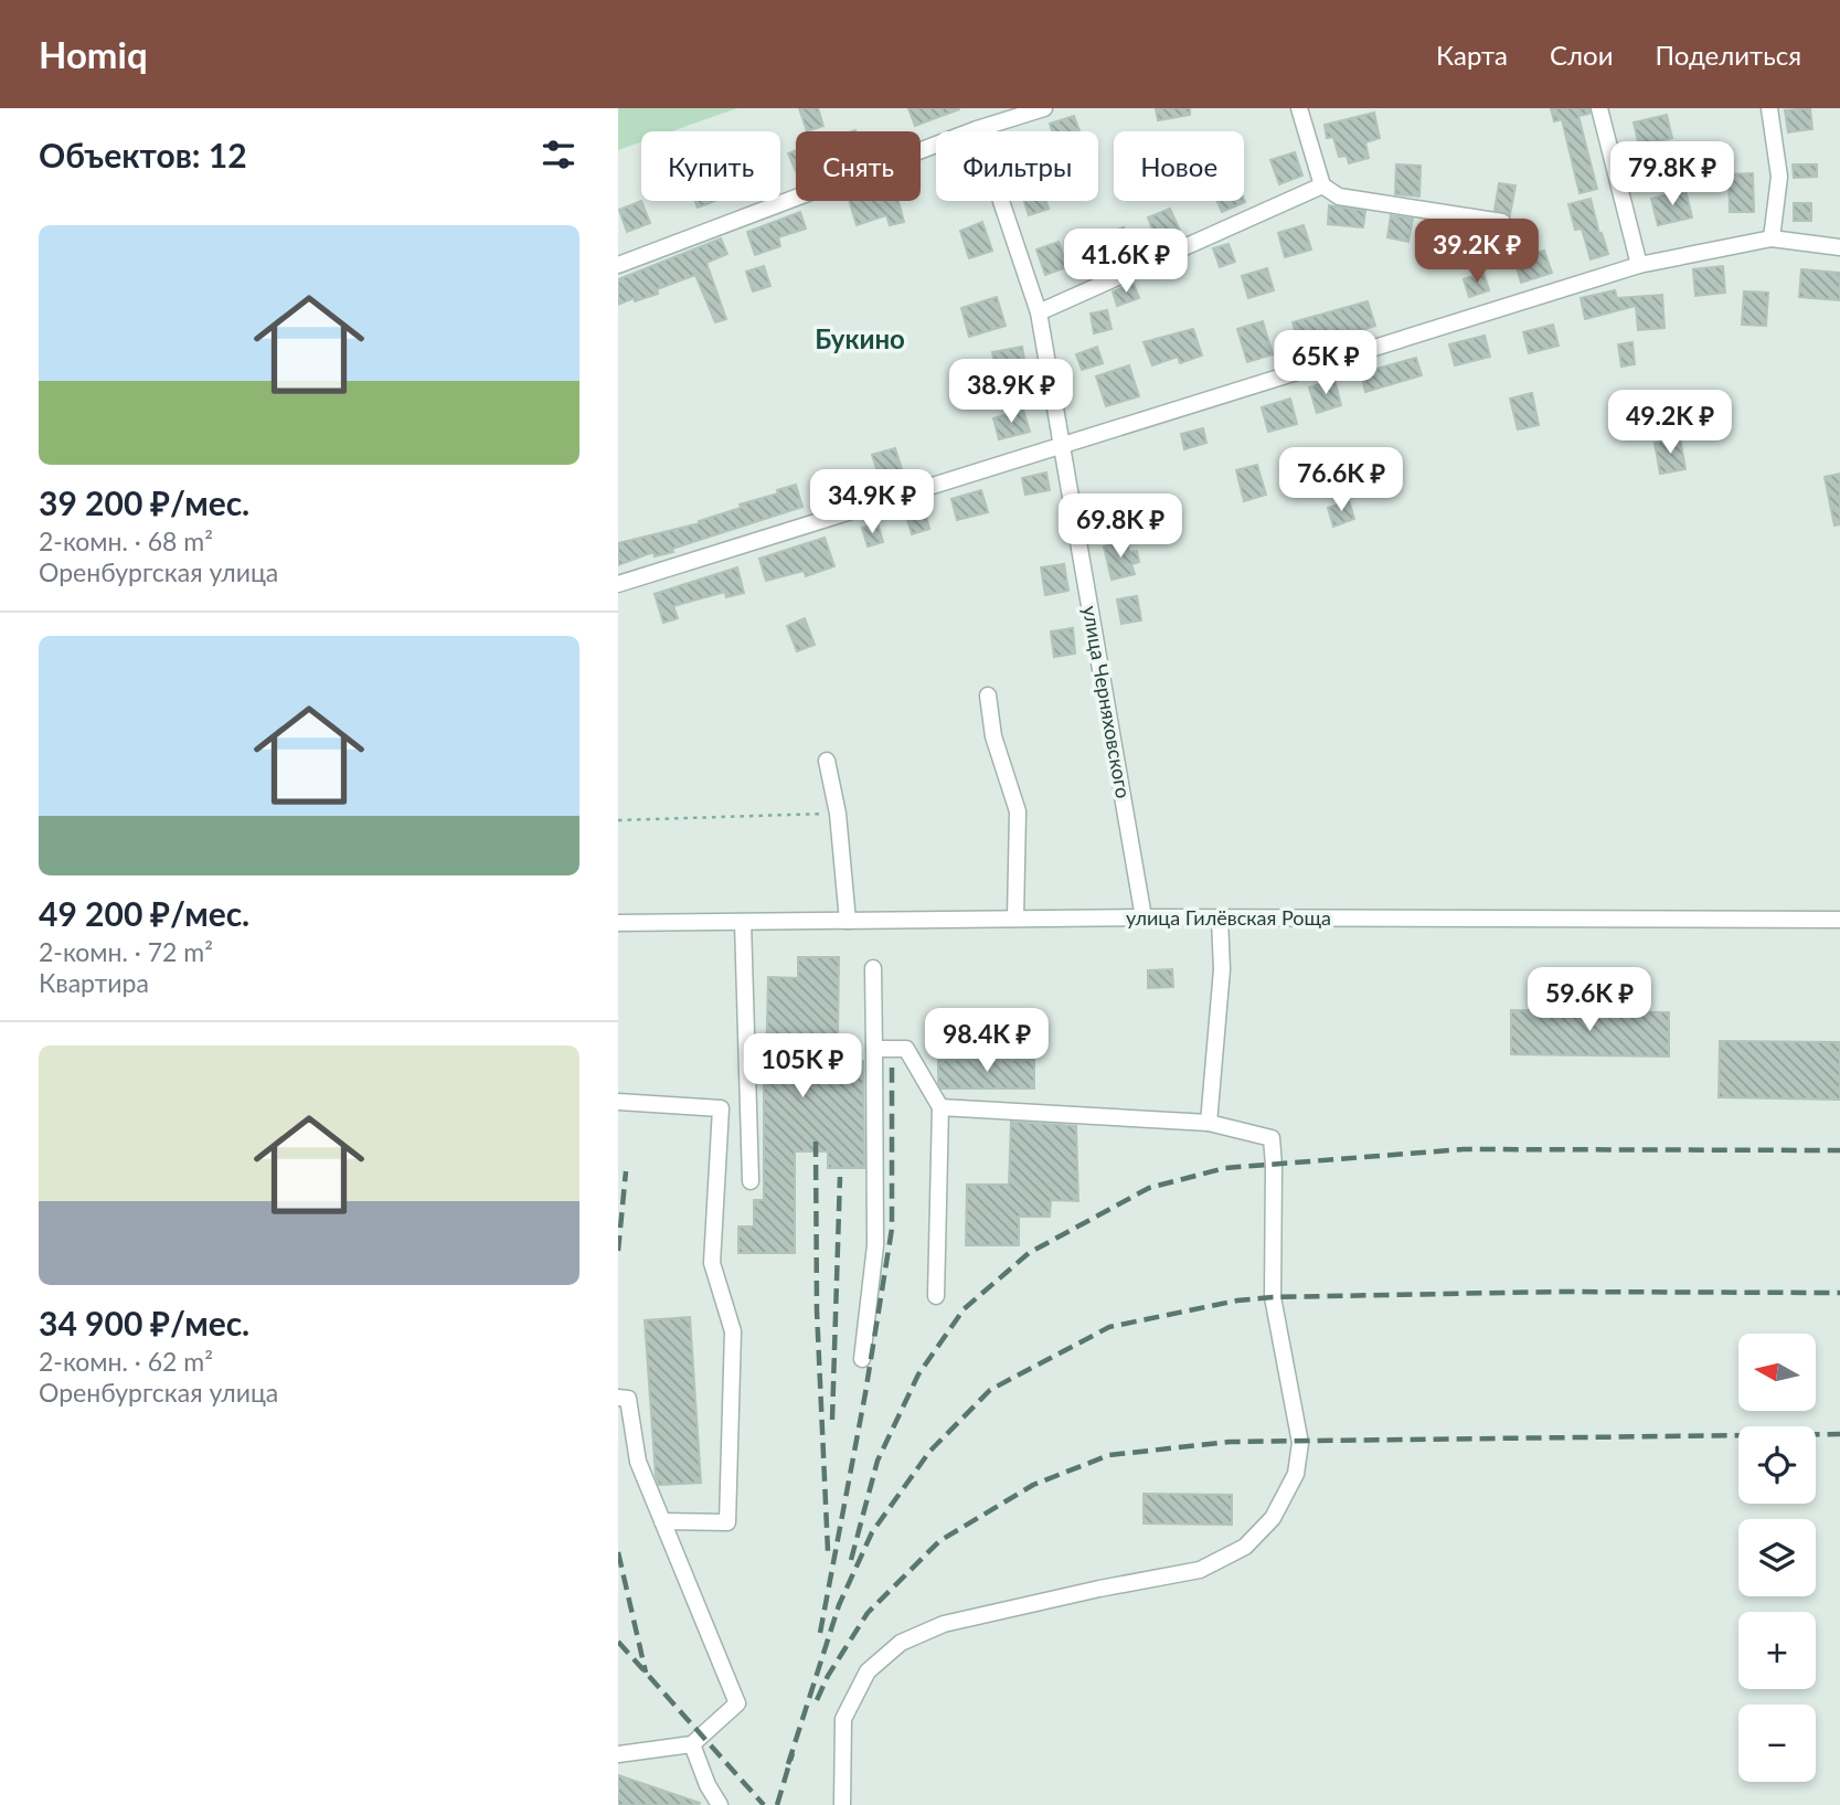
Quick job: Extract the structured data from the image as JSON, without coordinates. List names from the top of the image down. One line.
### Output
{"streets":{"street":["улица Черняховского","улица Гилёвская Роща"]},"crossings":[["улица Черняховского","улица Гилёвская Роща"]],"districts":["Букино"],"north":"left","page":{"header":"Homiq","nav":["Карта","Слои","Поделиться"],"heading":"Объектов: 12","chip":["Купить","Снять","Фильтры","Новое"],"price":["79.8K ₽","39.2K ₽","41.6K ₽","65K ₽","38.9K ₽","49.2K ₽","76.6K ₽","34.9K ₽","69.8K ₽","59.6K ₽","98.4K ₽","105K ₽"],"list":[{"name":"39 200 ₽/мес.","note":"2-комн. · 68 m² · Оренбургская улица"},{"name":"49 200 ₽/мес.","note":"2-комн. · 72 m² · Квартира"},{"name":"34 900 ₽/мес.","note":"2-комн. · 62 m² · Оренбургская улица"}],"map_buttons":["+","−"]}}
